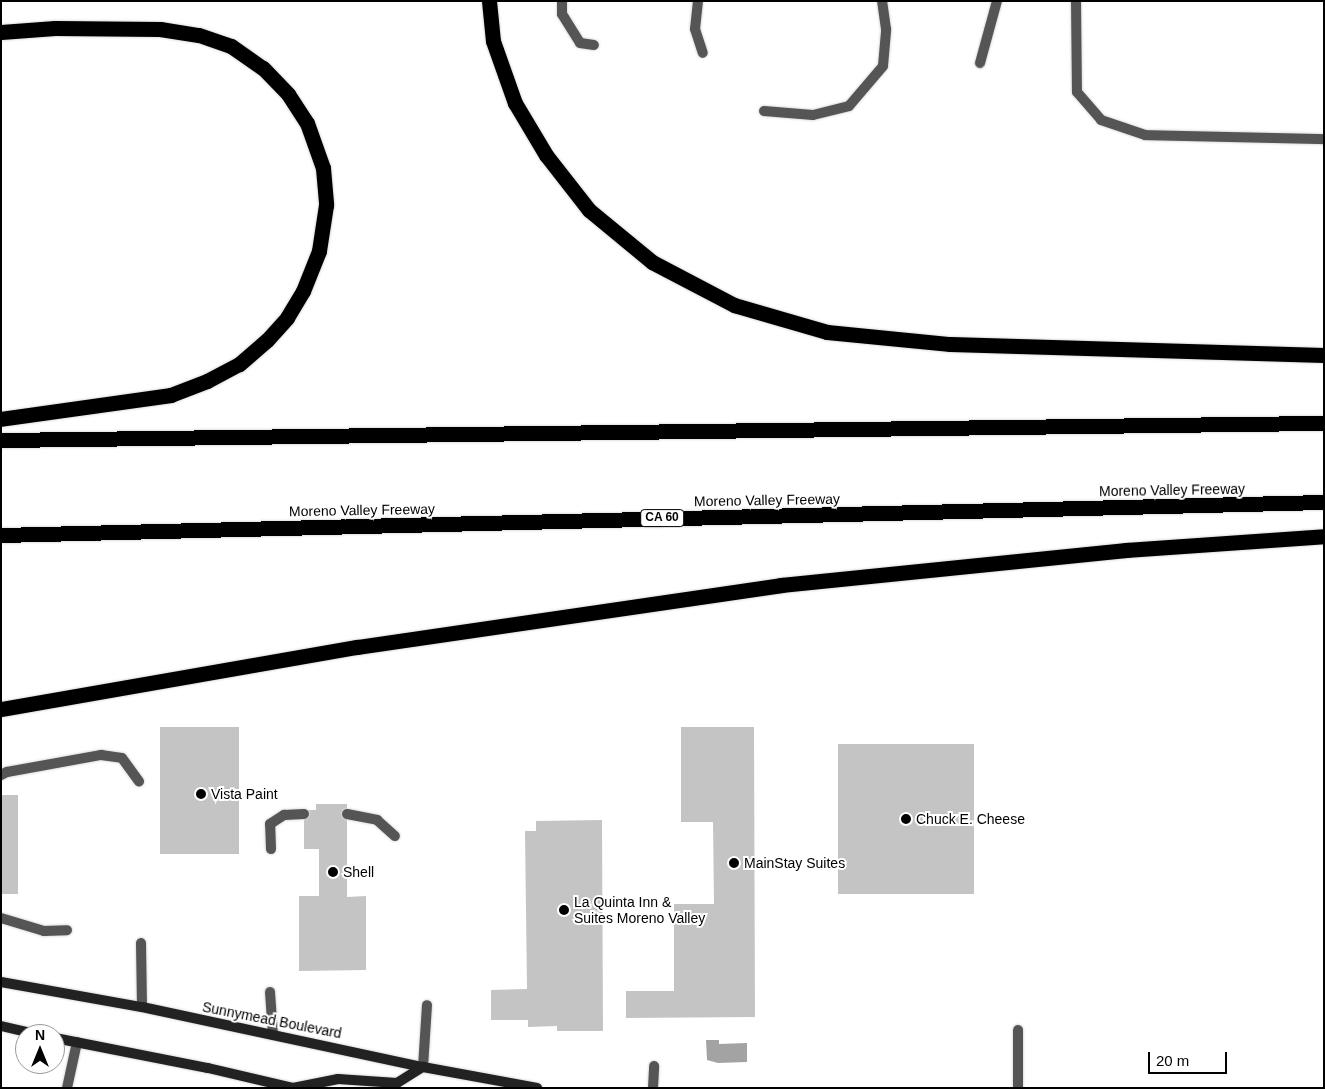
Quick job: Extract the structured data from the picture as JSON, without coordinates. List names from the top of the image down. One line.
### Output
{"streets":{"highway":["Moreno Valley Freeway","CA 60"],"main road":["Sunnymead Boulevard"]},"places":["Vista Paint","Chuck E. Cheese","MainStay Suites","Shell","La Quinta Inn & Suites Moreno Valley"],"scale_bar":"20 m","north":"top"}
